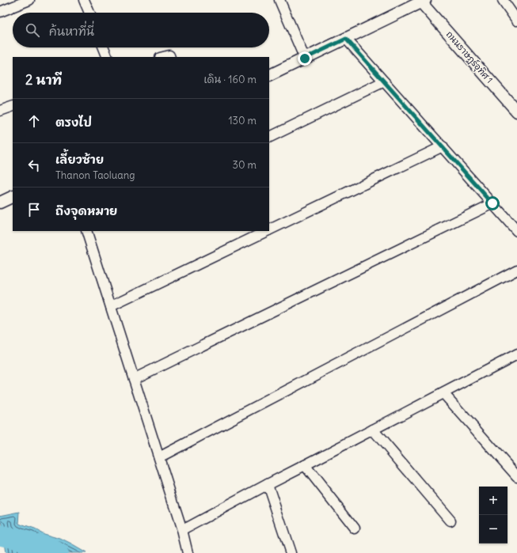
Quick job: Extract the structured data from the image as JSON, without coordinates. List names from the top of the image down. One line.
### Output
{"streets":{"street":["ถนนราษฎร์อุทิศ 1"]},"page":{"search":"ค้นหาที่นี่","heading":["2 นาที","เดิน · 160 m"],"list":[["ตรงไป","130 m"],["เลี้ยวซ้าย","Thanon Taoluang","30 m"],"ถึงจุดหมาย"],"map_buttons":["+","−"]}}
